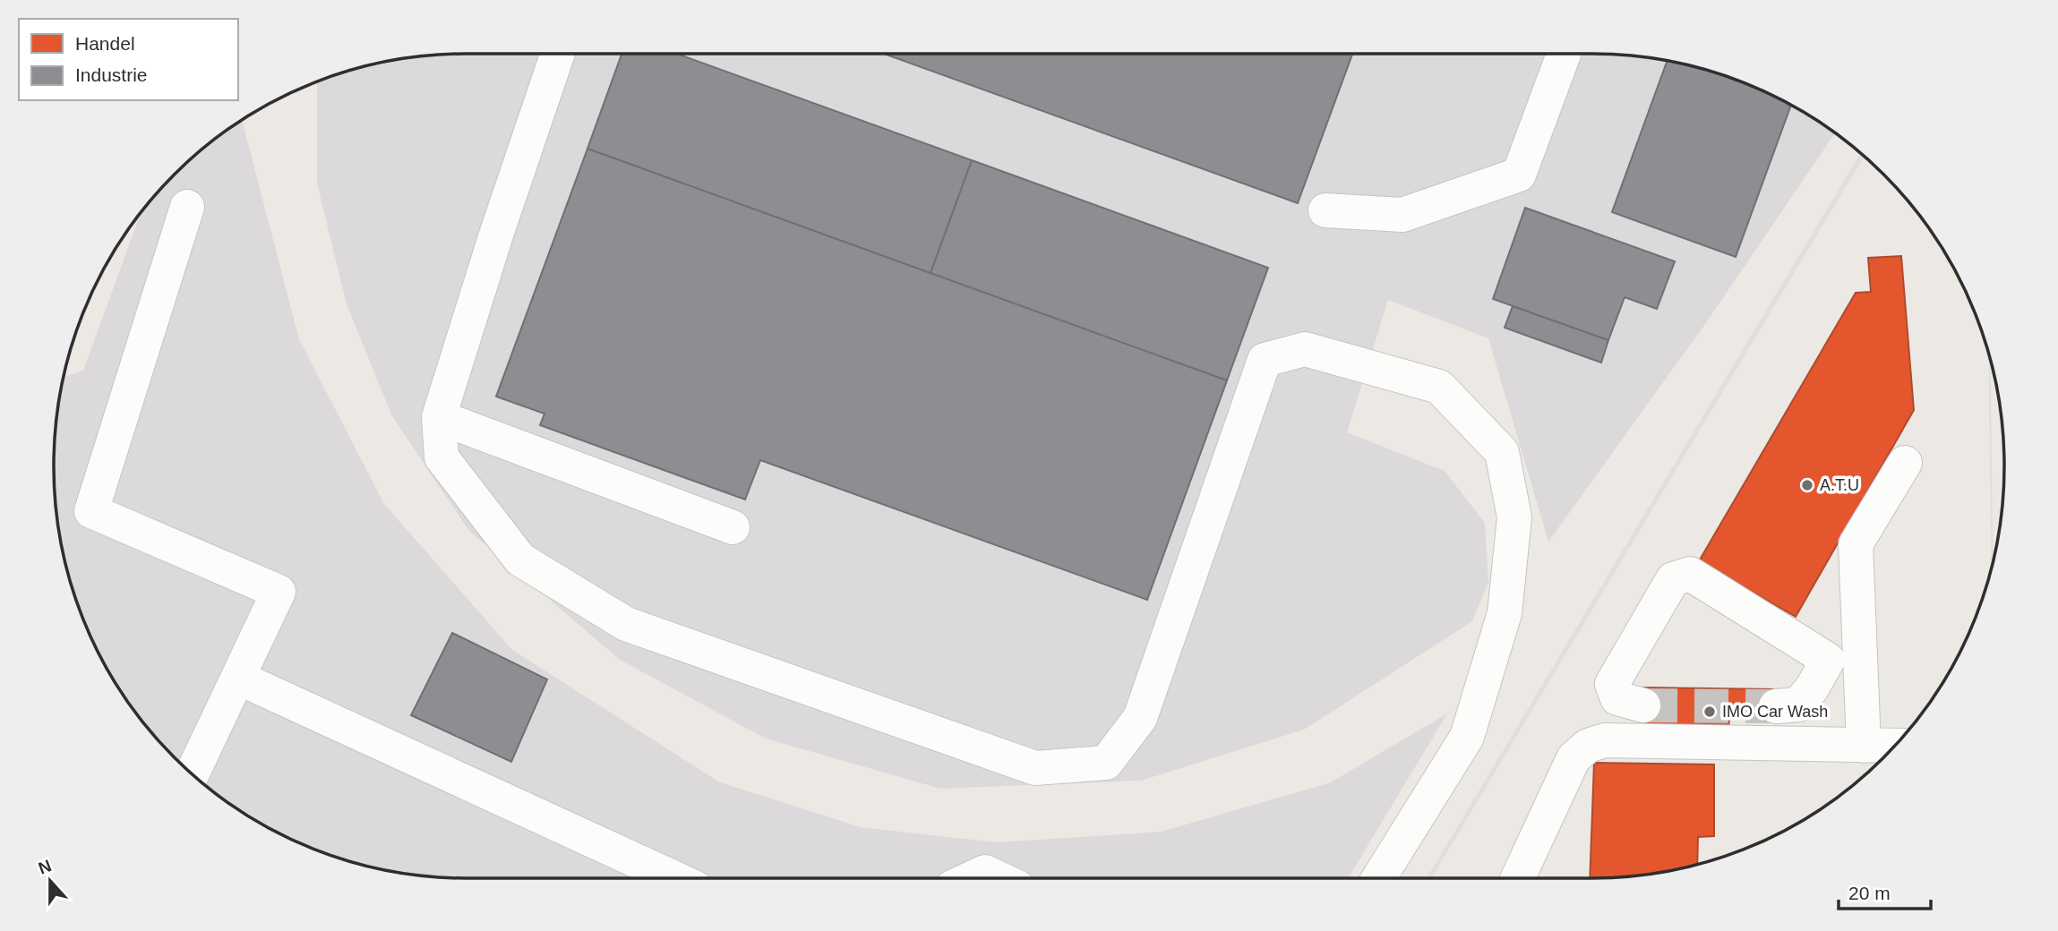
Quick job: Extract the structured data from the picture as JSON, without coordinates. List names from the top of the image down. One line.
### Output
{"places":["A.T.U","IMO Car Wash"],"legend":["Handel","Industrie"],"scale_bar":"20 m","north":"top"}
